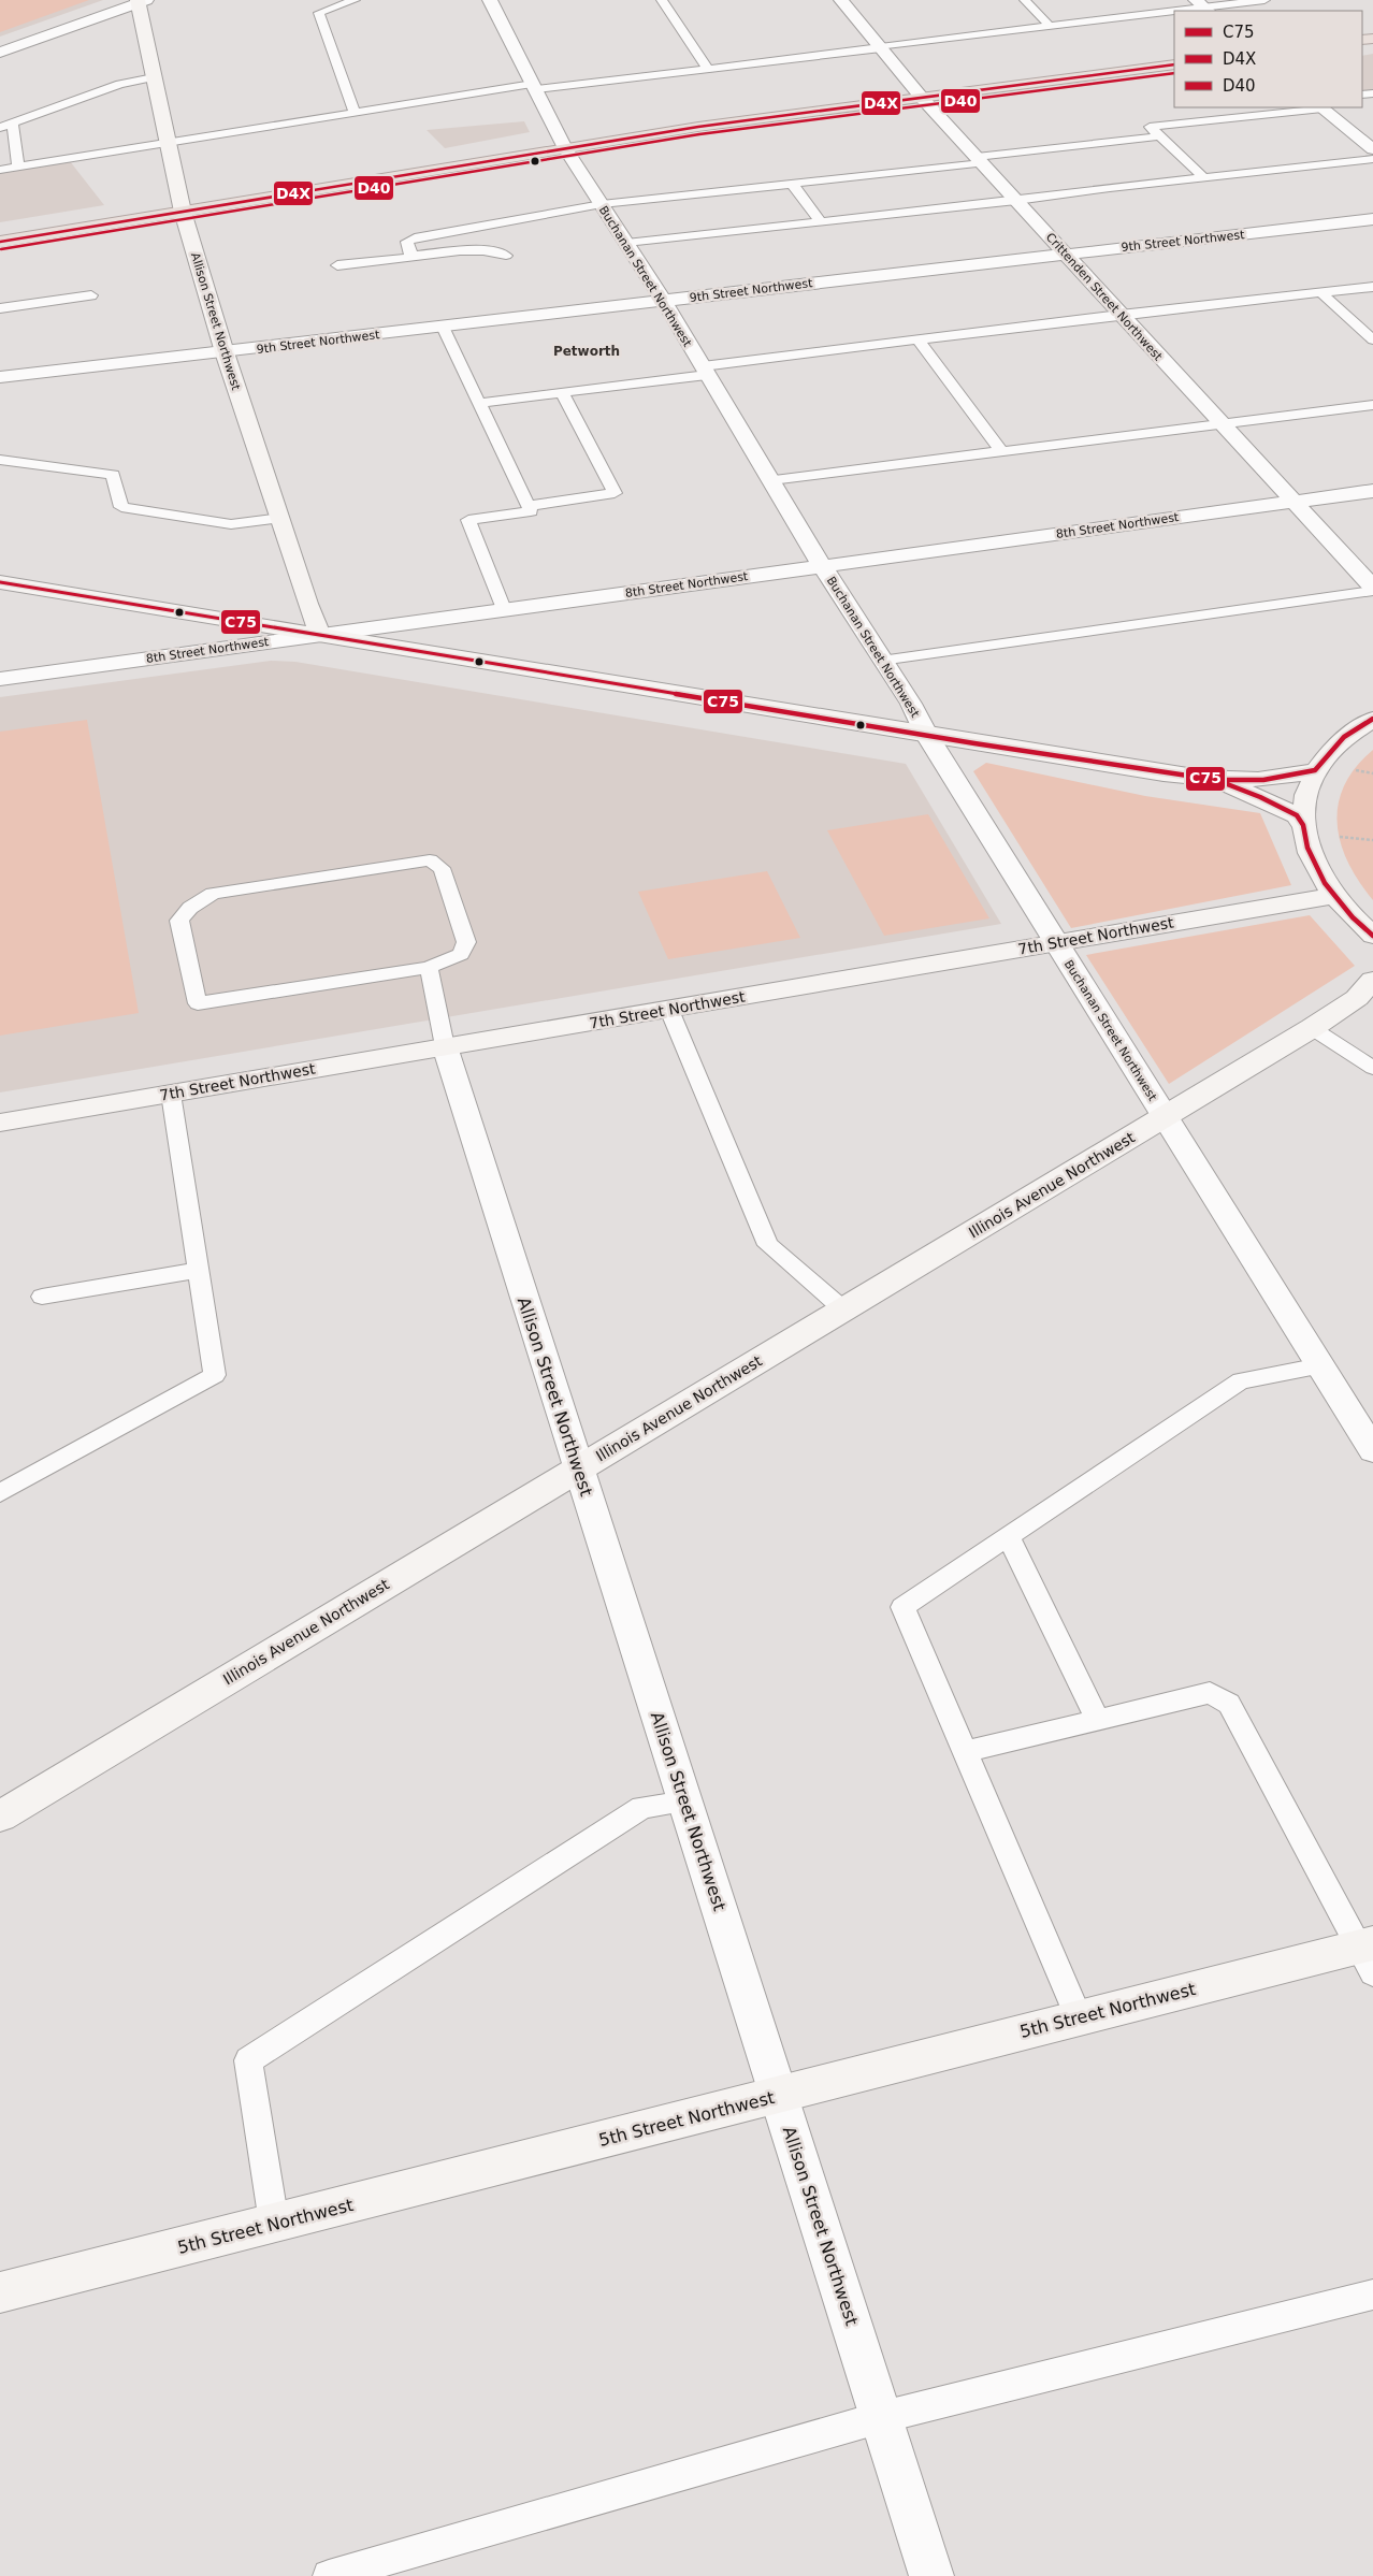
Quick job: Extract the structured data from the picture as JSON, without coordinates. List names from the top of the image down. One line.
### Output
{"streets":{"street":["9th Street Northwest","Buchanan Street Northwest","Crittenden Street Northwest","Allison Street Northwest","8th Street Northwest","7th Street Northwest","Illinois Avenue Northwest","5th Street Northwest"]},"crossings":[["9th Street Northwest","Buchanan Street Northwest"],["9th Street Northwest","Crittenden Street Northwest"],["9th Street Northwest","Allison Street Northwest"],["Buchanan Street Northwest","8th Street Northwest"],["Buchanan Street Northwest","7th Street Northwest"],["Buchanan Street Northwest","Illinois Avenue Northwest"],["Crittenden Street Northwest","8th Street Northwest"],["Allison Street Northwest","8th Street Northwest"],["Allison Street Northwest","7th Street Northwest"],["Allison Street Northwest","Illinois Avenue Northwest"],["Allison Street Northwest","5th Street Northwest"]],"districts":["Petworth"],"lines":["transit line D4X","transit line D40","transit line C75"],"legend":["C75","D4X","D40"]}
